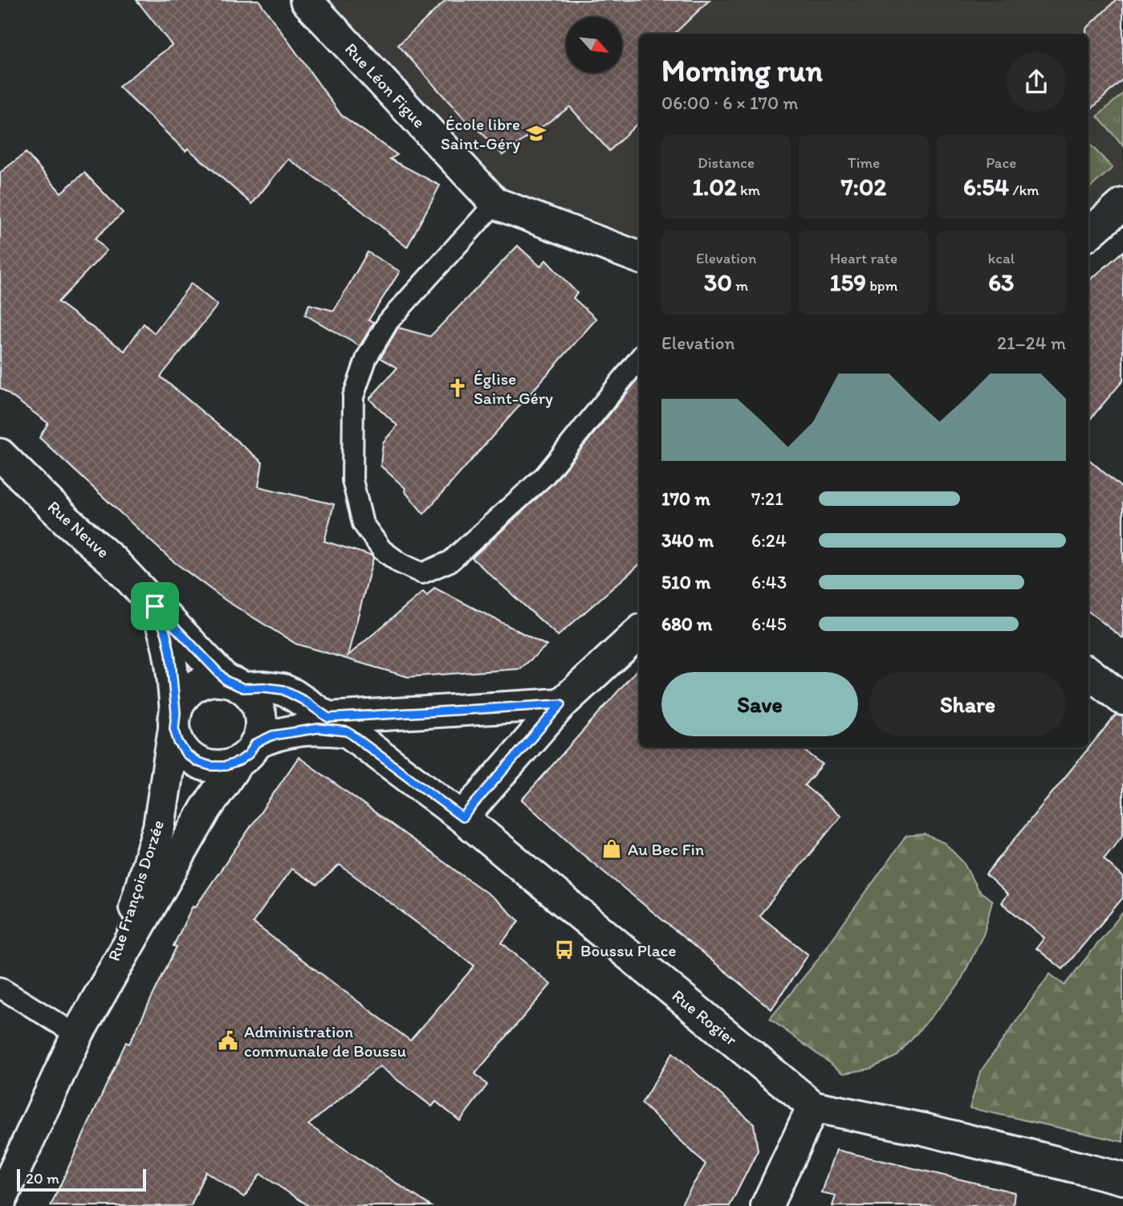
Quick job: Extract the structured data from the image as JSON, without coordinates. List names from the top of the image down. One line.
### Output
{"streets":{"street":["Rue Léon Figue","Rue Neuve","Rue François Dorzée","Rue Rogier"]},"crossings":[["Rue Neuve","Rue François Dorzée"],["Rue Neuve","Rue Rogier"],["Rue François Dorzée","Rue Rogier"]],"places":{"school or university":["École libre Saint-Géry"],"church":["Église Saint-Géry"],"shop":["Au Bec Fin"],"bus stop":["Boussu Place"],"public building":["Administration communale de Boussu"]},"scale_bar":"20 m","north":"bottom right","page":{"heading":["Morning run","06:00 · 6 × 170 m"],"stats":[["Distance","1.02 km"],["Time","7:02"],["Pace","6:54 /km"],["Elevation","30 m"],["Heart rate","159 bpm"],["kcal","63"]],"chart":["Elevation","21–24 m"],"list":[{"name":"170 m","note":"7:21"},{"name":"340 m","note":"6:24"},{"name":"510 m","note":"6:43"},{"name":"680 m","note":"6:45"}],"buttons":["Save","Share"],"scale":"20 m"}}
